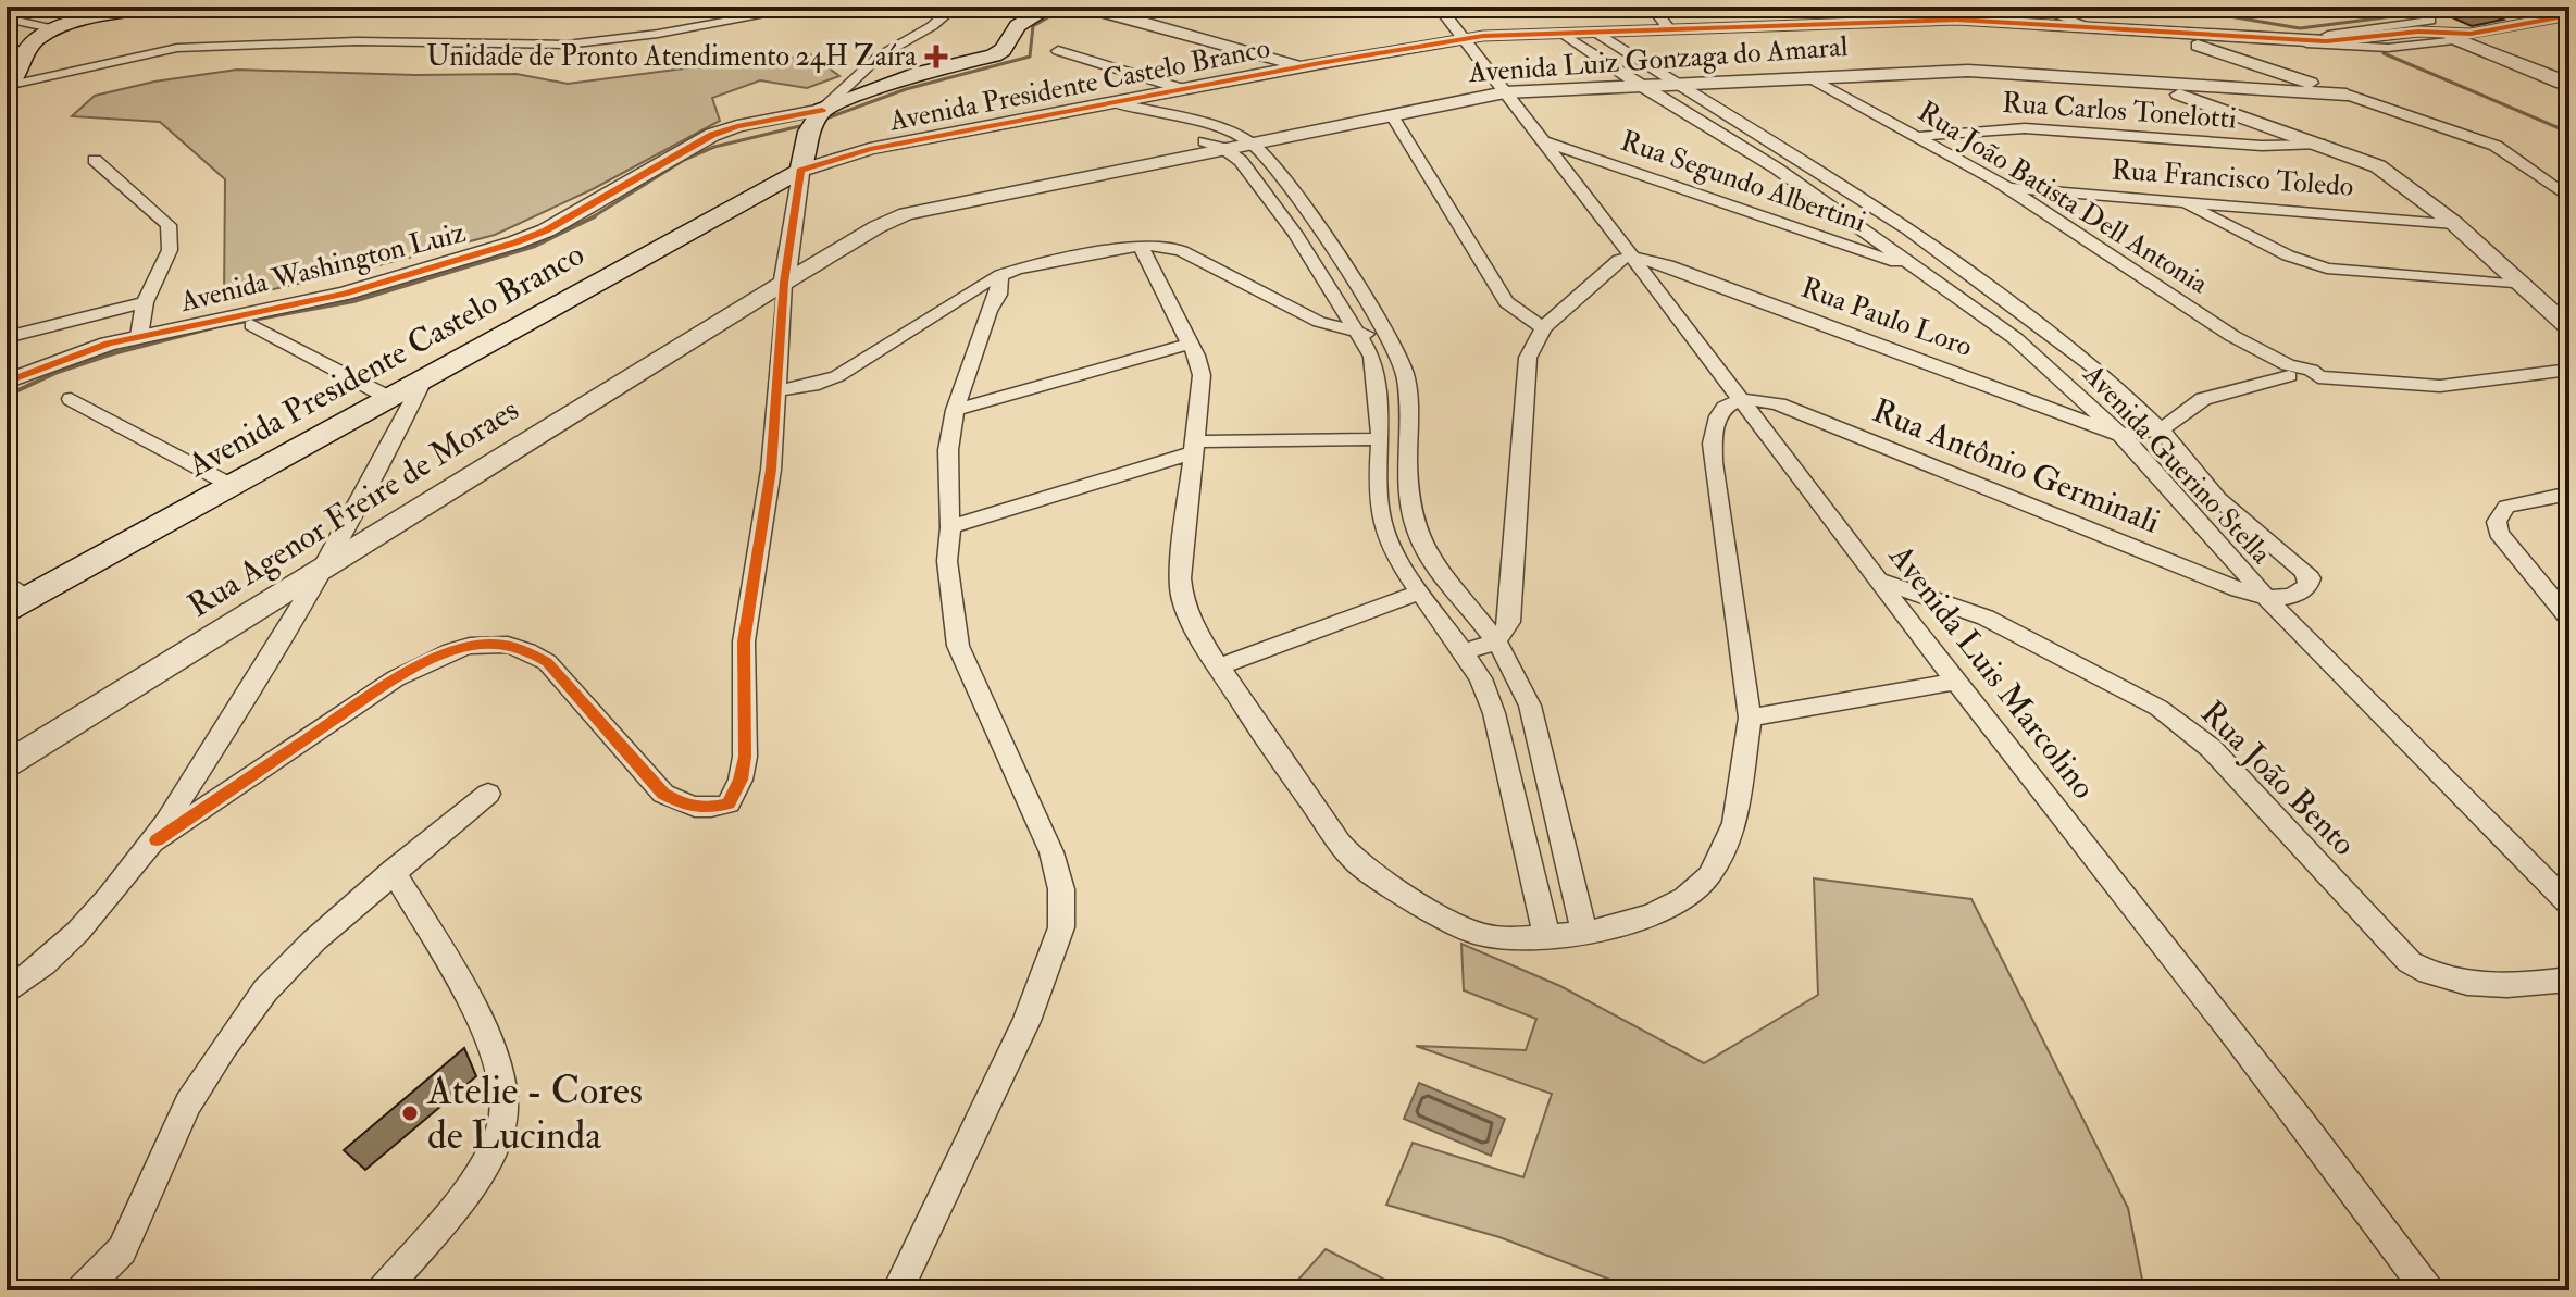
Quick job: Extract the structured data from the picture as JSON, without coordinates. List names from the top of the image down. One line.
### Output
{"streets":{"main road":["Avenida Presidente Castelo Branco"],"street":["Avenida Luiz Gonzaga do Amaral","Rua Carlos Tonelotti","Rua Francisco Toledo","Rua Segundo Albertini","Rua João Batista Dell Antonia","Avenida Washington Luiz","Rua Paulo Loro","Avenida Guerino Stella","Rua Antônio Germinali","Rua Agenor Freire de Moraes","Avenida Luis Marcolino","Rua João Bento"]},"crossings":[["Avenida Luiz Gonzaga do Amaral","Rua João Batista Dell Antonia"],["Avenida Luiz Gonzaga do Amaral","Avenida Guerino Stella"],["Avenida Luiz Gonzaga do Amaral","Rua Agenor Freire de Moraes"],["Avenida Luiz Gonzaga do Amaral","Avenida Luis Marcolino"],["Avenida Presidente Castelo Branco","Avenida Guerino Stella"],["Avenida Presidente Castelo Branco","Avenida Luis Marcolino"],["Rua Carlos Tonelotti","Rua João Batista Dell Antonia"],["Rua Francisco Toledo","Rua João Batista Dell Antonia"],["Rua Segundo Albertini","Avenida Guerino Stella"],["Rua Segundo Albertini","Avenida Luis Marcolino"],["Rua Paulo Loro","Avenida Guerino Stella"],["Rua Paulo Loro","Avenida Luis Marcolino"],["Avenida Guerino Stella","Rua Antônio Germinali"],["Rua Antônio Germinali","Avenida Luis Marcolino"],["Avenida Luis Marcolino","Rua João Bento"]],"places":{"health":["Unidade de Pronto Atendimento 24H Zaíra"],"other":["Atelie - Cores de Lucinda"]}}
